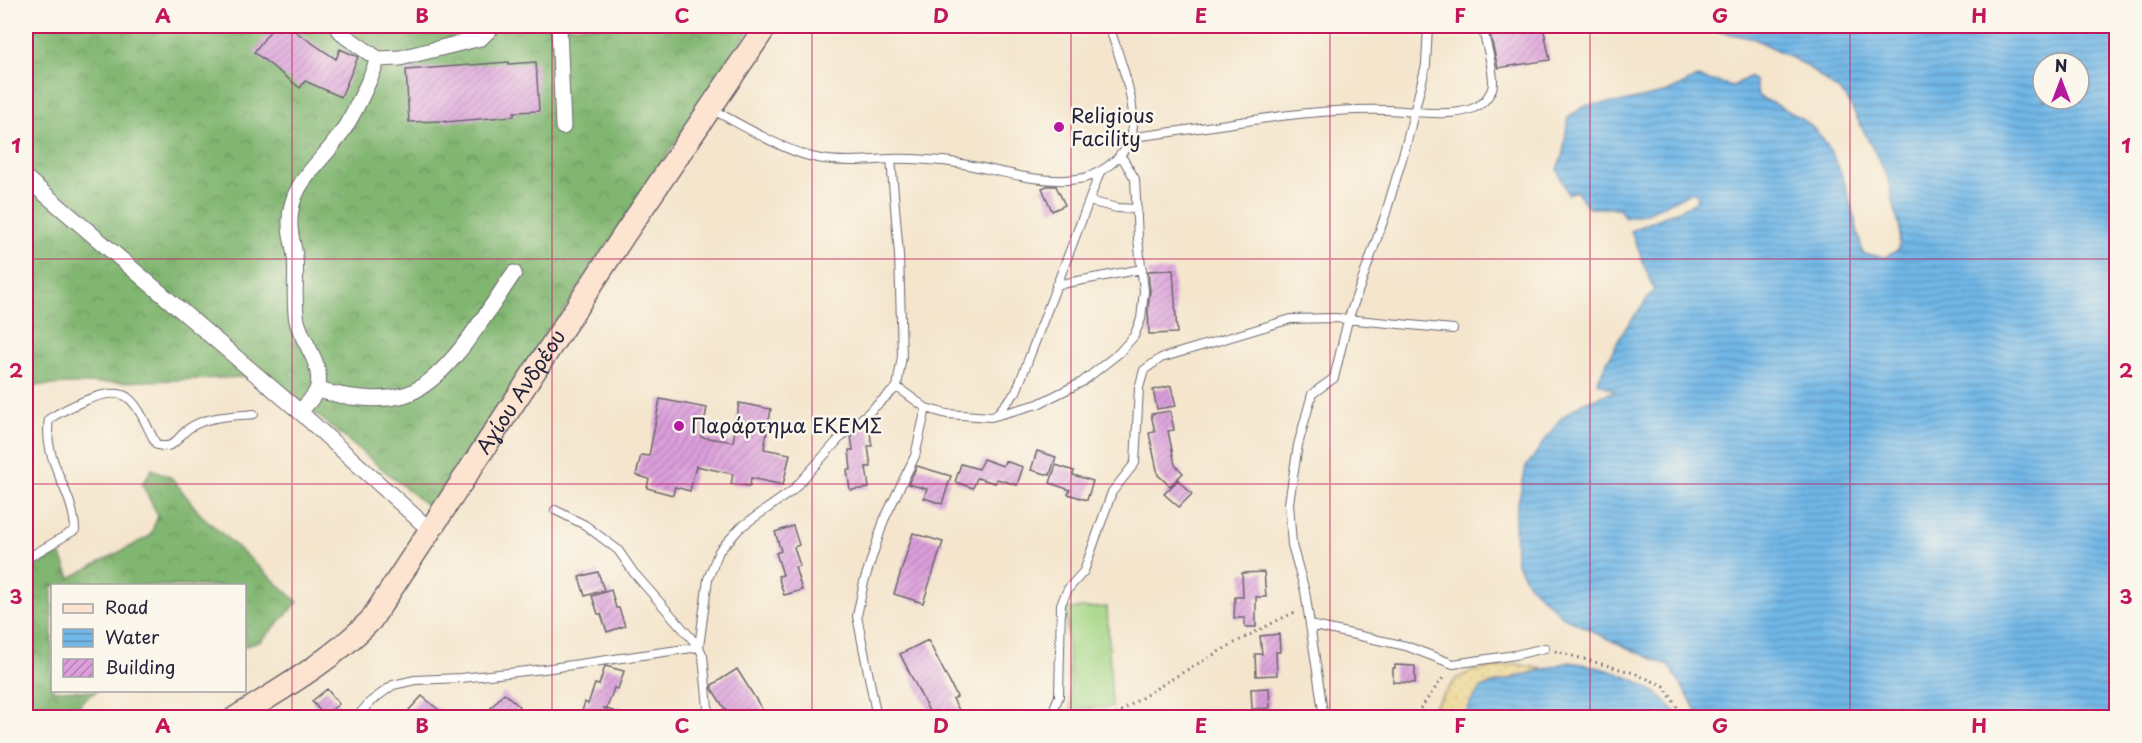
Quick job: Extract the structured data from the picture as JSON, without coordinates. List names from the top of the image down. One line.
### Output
{"streets":{"main road":["Αγίου Ανδρέου"]},"places":["Religious Facility","Παράρτημα ΕΚΕΜΣ"],"legend":["Road","Water","Building"],"north":"top","grid":{"columns":["A","B","C","D","E","F","G","H"],"rows":["1","2","3"]}}
